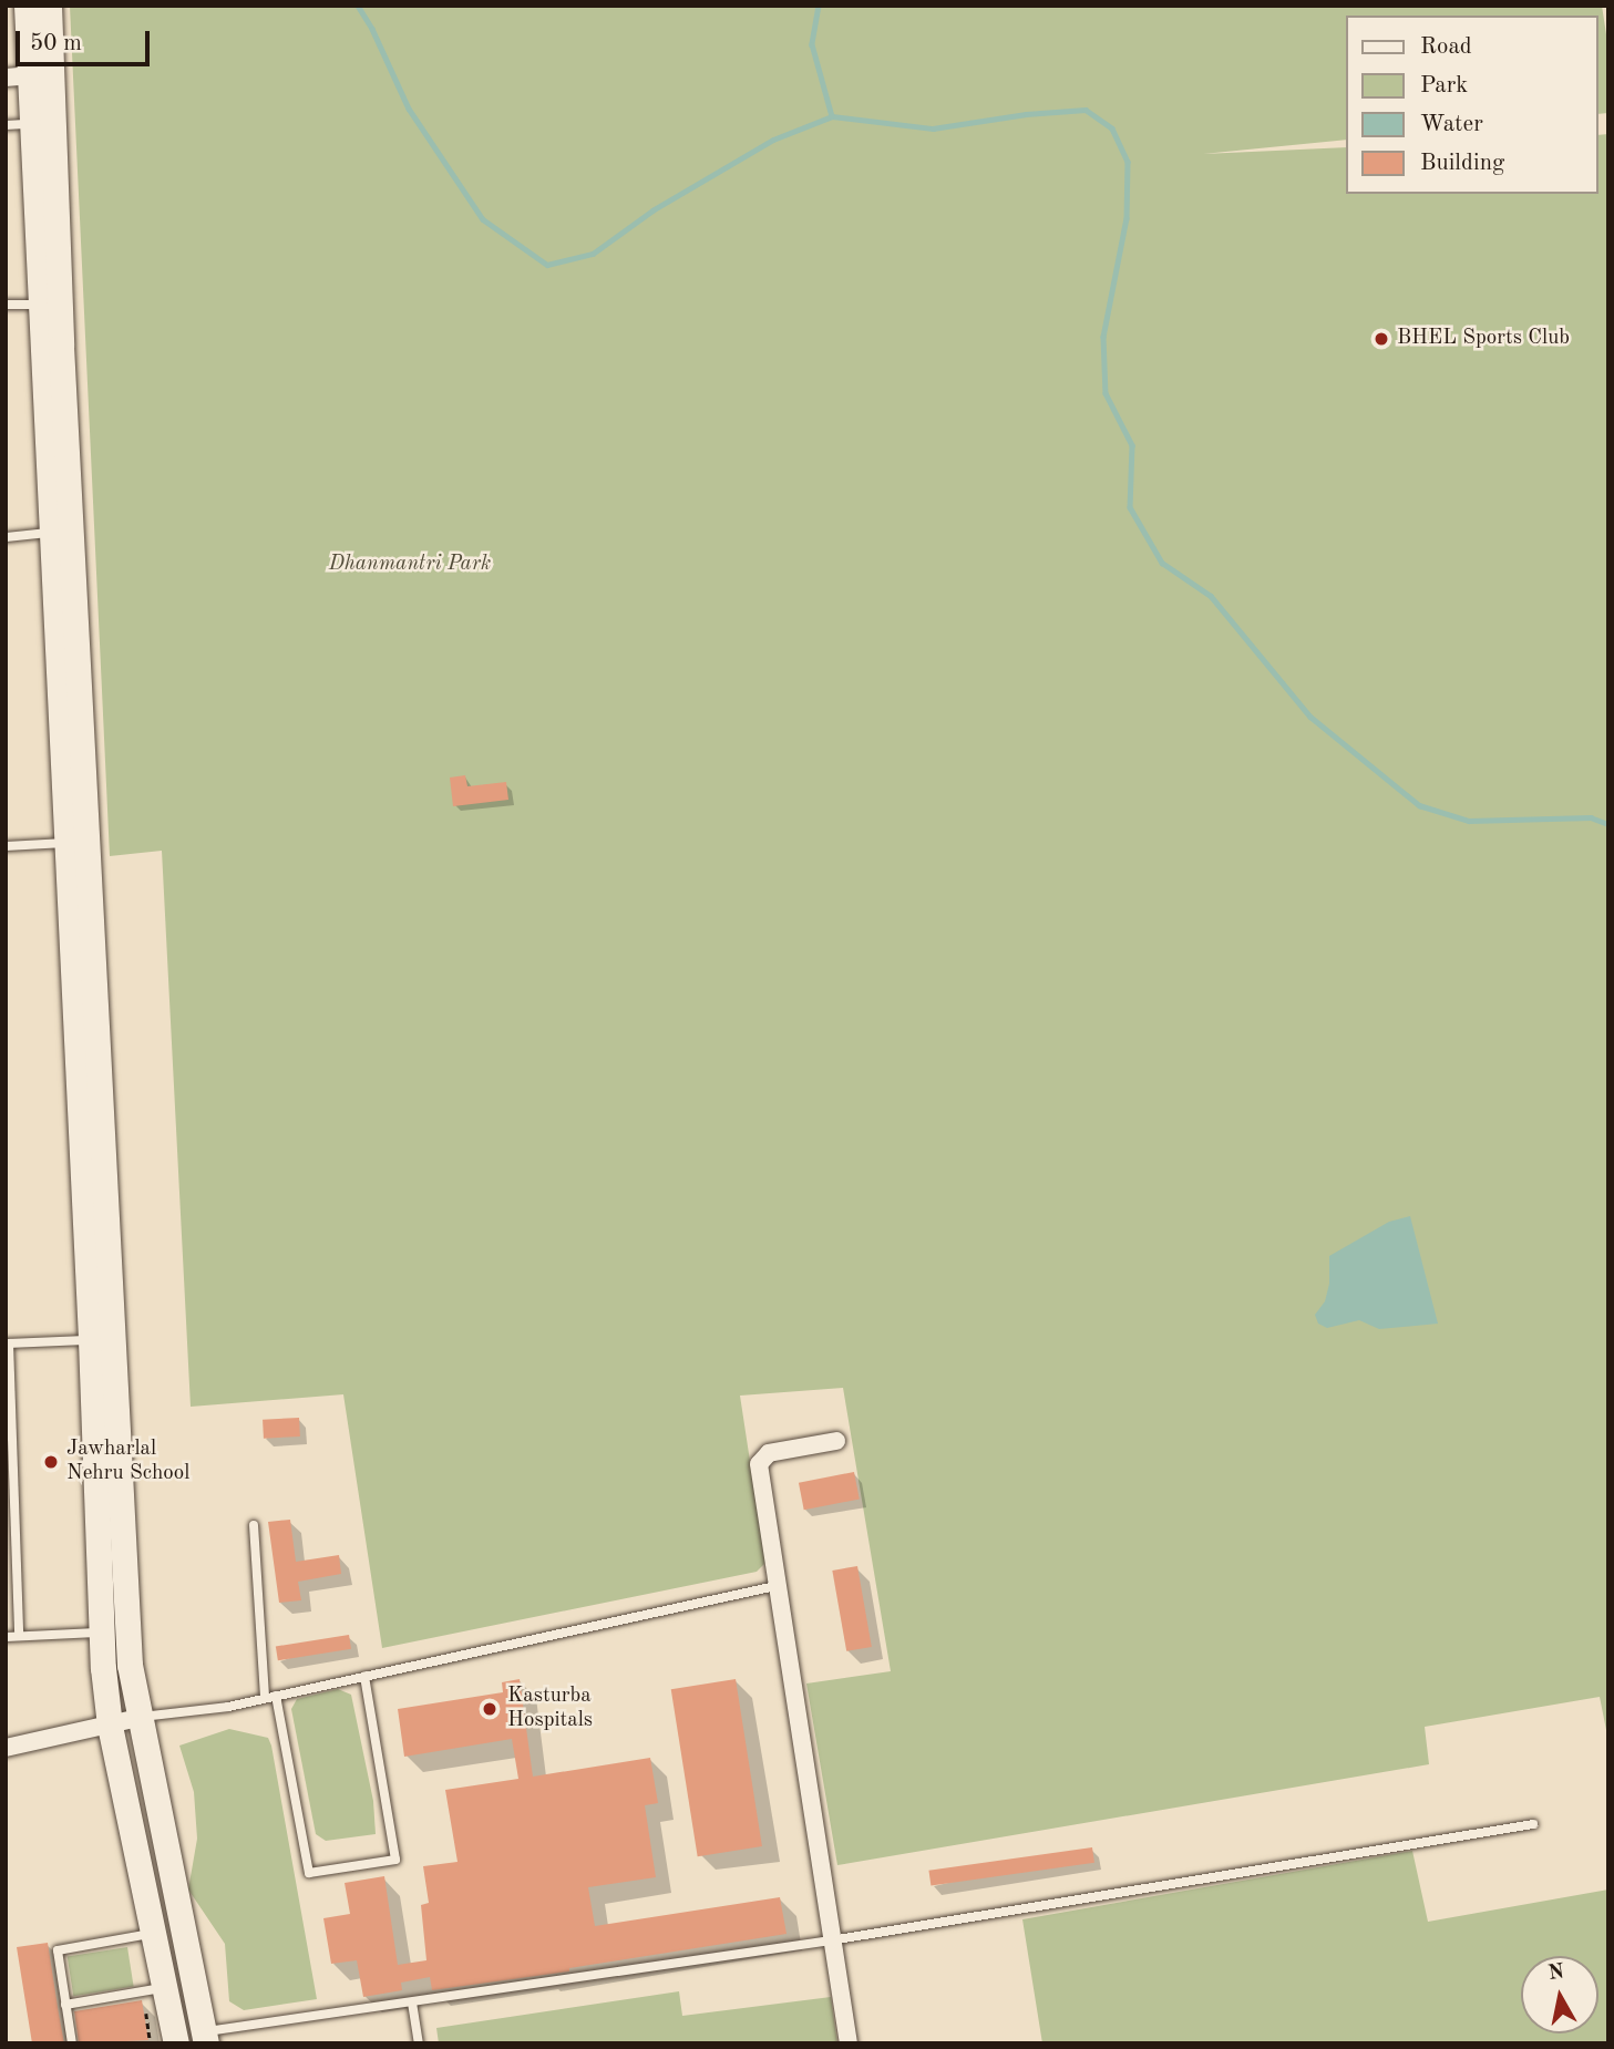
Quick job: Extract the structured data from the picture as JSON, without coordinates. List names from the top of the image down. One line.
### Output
{"parks":["Dhanmantri Park"],"places":["BHEL Sports Club","Jawharlal Nehru School","Kasturba Hospitals"],"legend":["Road","Park","Water","Building"],"scale_bar":"50 m","north":"top"}
